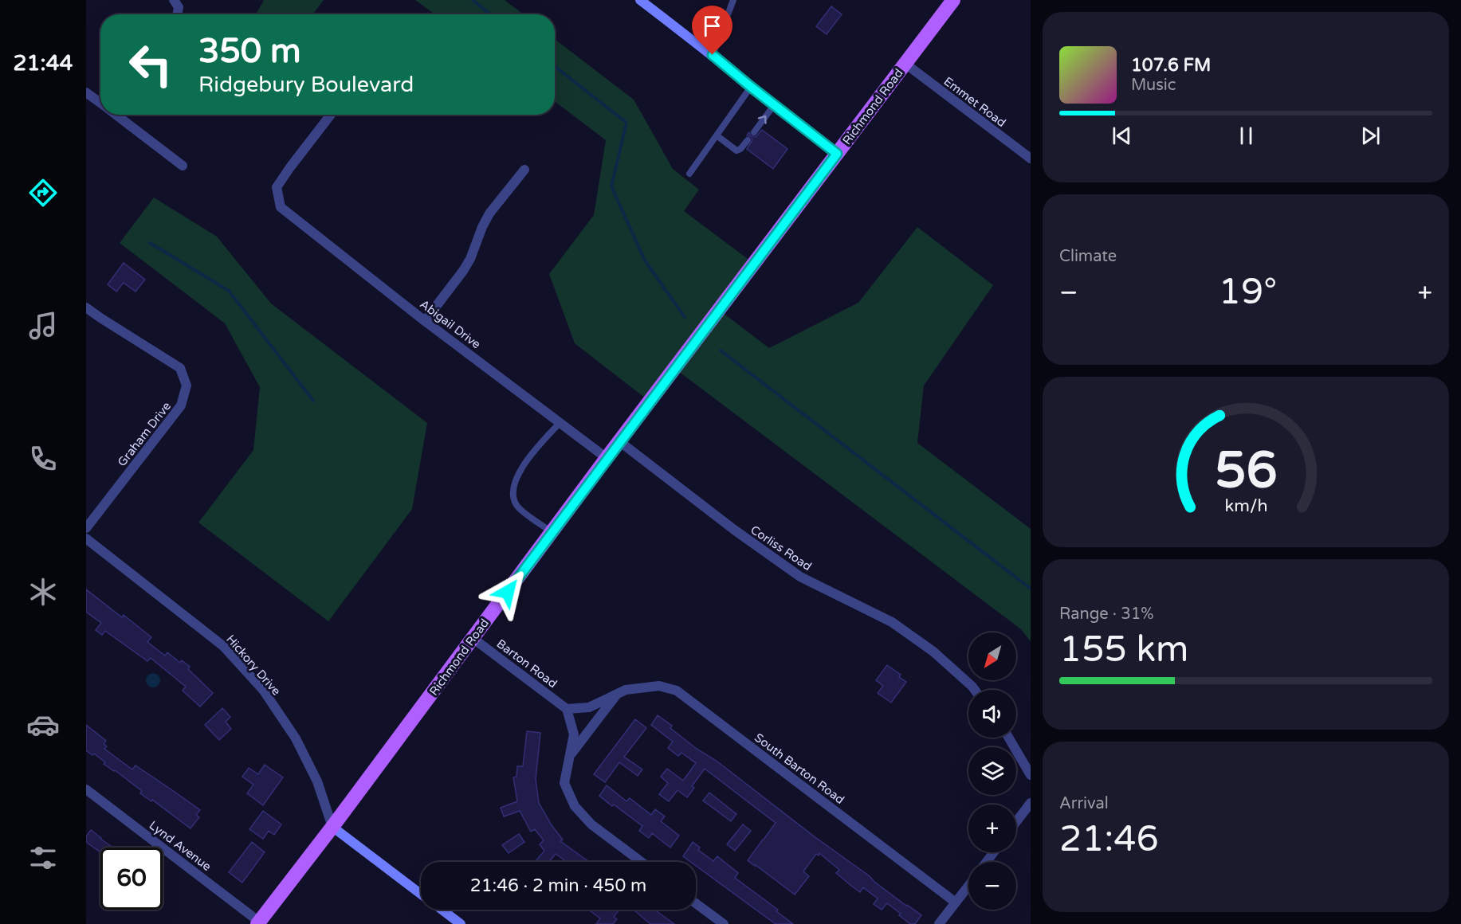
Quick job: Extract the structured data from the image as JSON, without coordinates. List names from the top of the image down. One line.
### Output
{"streets":{"main road":["Richmond Road"],"street":["Emmet Road","Abigail Drive","Graham Drive","Corliss Road","Barton Road","Hickory Drive","South Barton Road","Lynd Avenue"]},"crossings":[["Emmet Road","Richmond Road"],["Richmond Road","Abigail Drive"],["Richmond Road","Corliss Road"],["Richmond Road","Barton Road"],["Richmond Road","Hickory Drive"],["Richmond Road","Lynd Avenue"],["Barton Road","South Barton Road"]],"north":"bottom left","page":{"tabs":"21:44","turn":["350 m","Ridgebury Boulevard"],"song":["107.6 FM","Music"],"tile":["Climate",["Range · 31%","155 km"],["Arrival","21:46"]],"heat":["−","19°","+"],"map_buttons":["+","−"],"limit":"60","trip":"21:46 · 2 min · 450 m","gauge":["56","km/h"]}}
